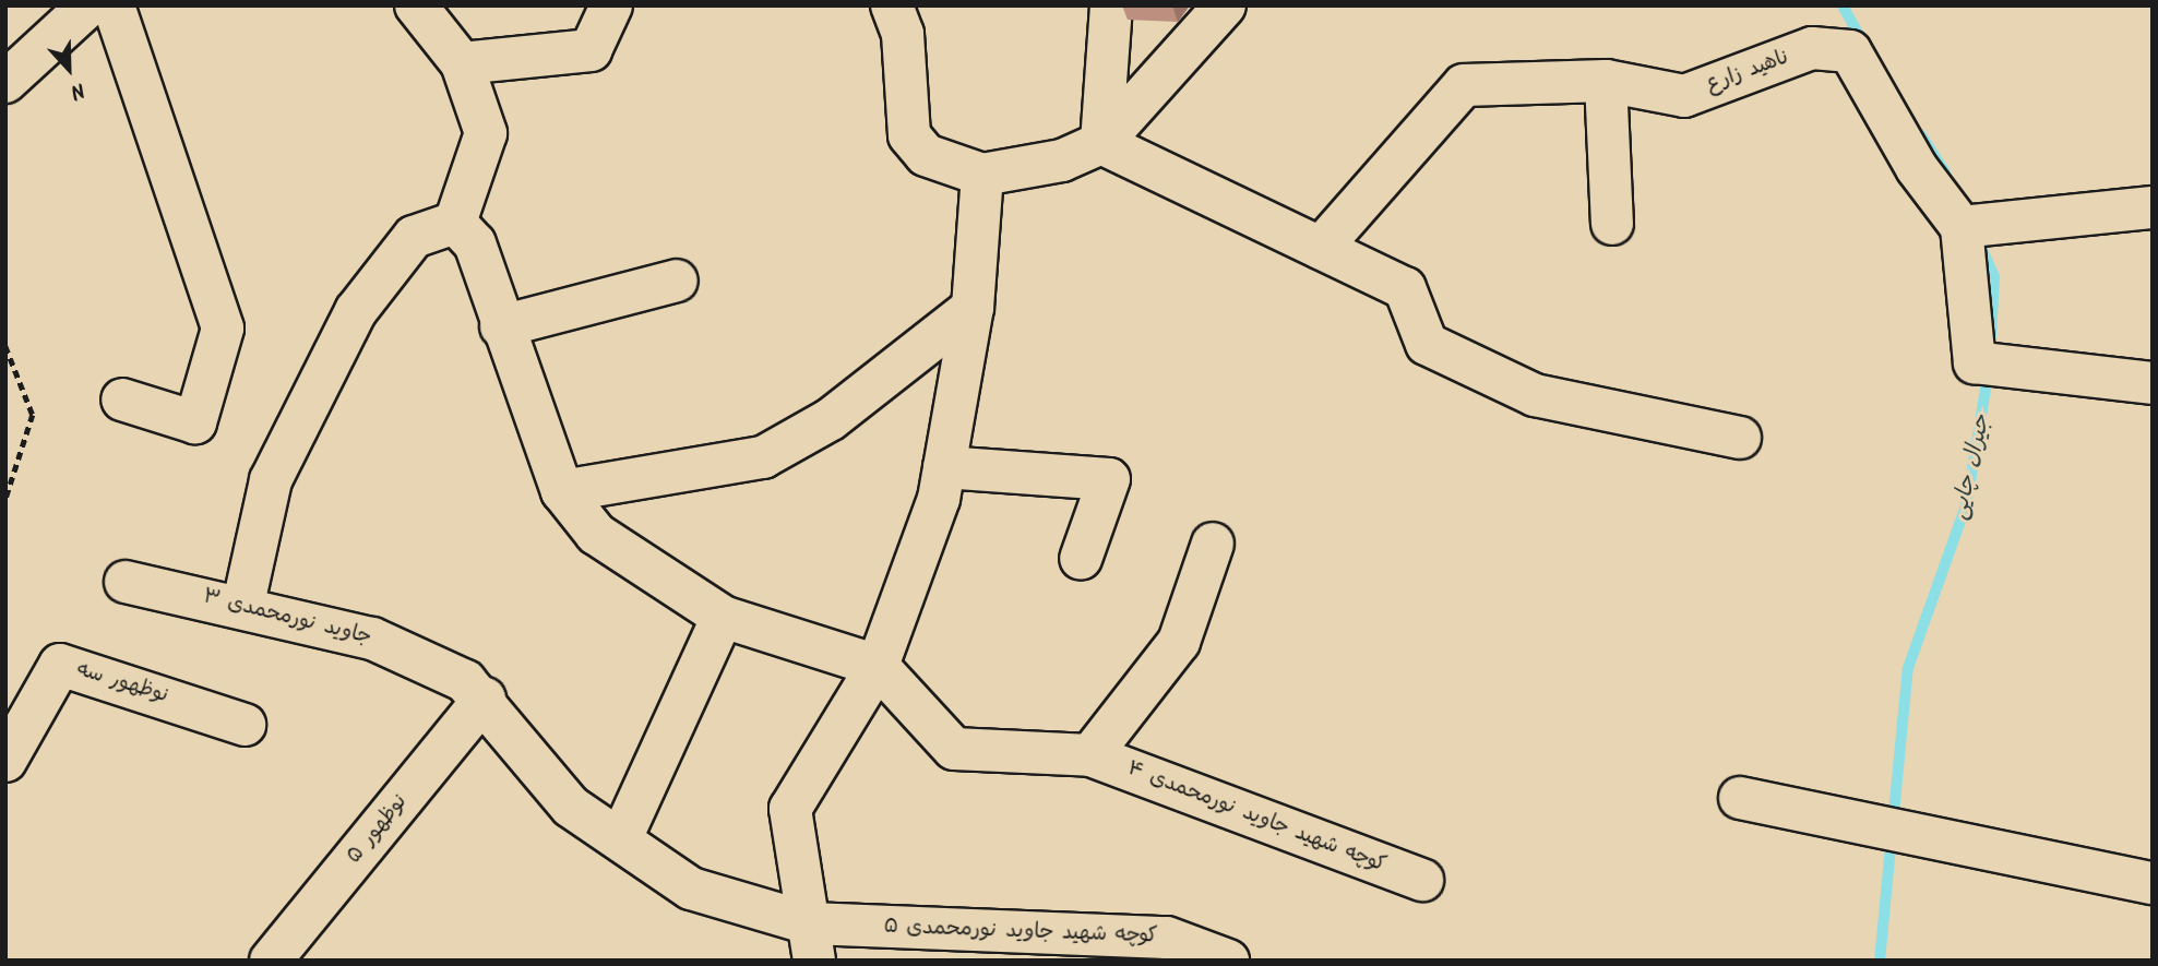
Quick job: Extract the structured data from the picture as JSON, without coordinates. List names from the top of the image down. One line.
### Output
{"streets":{"street":["ناهید زارع","جاوید نورمحمدی ۳","نوظهور سه","کوچه شهید جاوید نورمحمدی ۴","نوظهور ۵","کوچه شهید جاوید نورمحمدی ۵"]},"crossings":[["جاوید نورمحمدی ۳","نوظهور ۵"],["جاوید نورمحمدی ۳","کوچه شهید جاوید نورمحمدی ۵"]],"water":["جیرال چایی"],"north":"bottom"}
